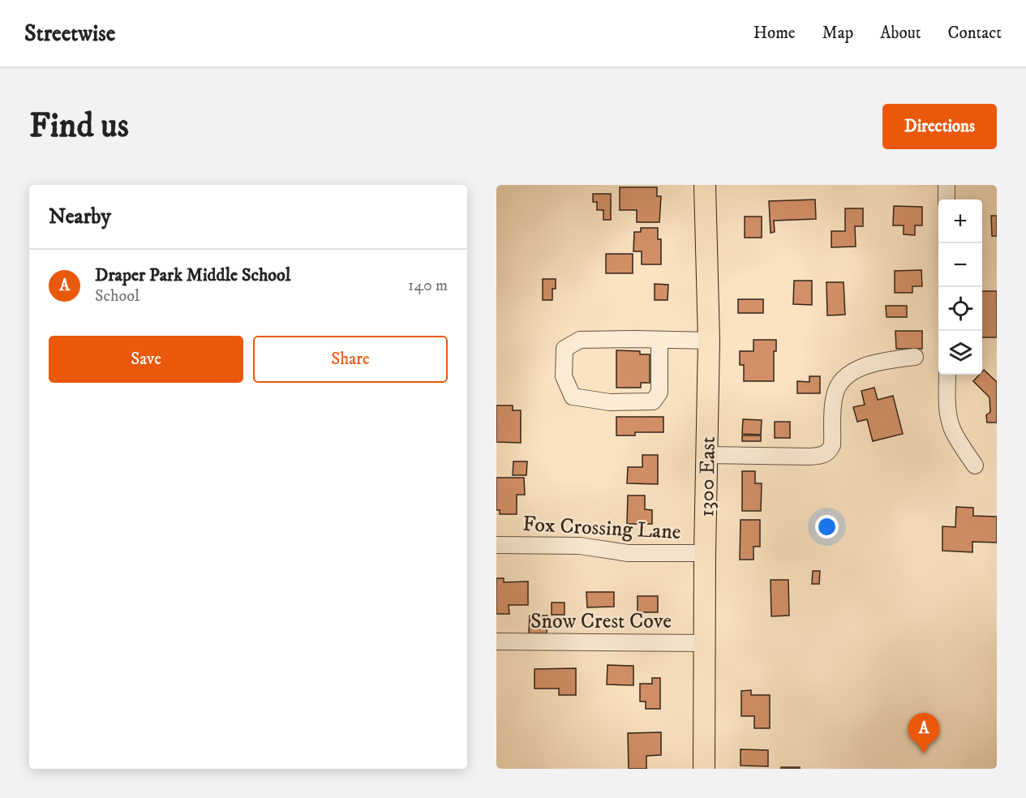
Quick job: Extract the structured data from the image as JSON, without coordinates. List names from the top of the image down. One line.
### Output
{"streets":{"main road":["1300 East"],"street":["Fox Crossing Lane","Snow Crest Cove"]},"crossings":[["1300 East","Fox Crossing Lane"],["1300 East","Snow Crest Cove"]],"page":{"header":"Streetwise","nav":["Home","Map","About","Contact"],"buttons":["Directions",["Save","Share"]],"title":"Find us","heading":"Nearby","map_buttons":["+","−"],"list":[{"mark":"A","name":"Draper Park Middle School","note":"School","value":"140 m"}],"pins":"A"}}
